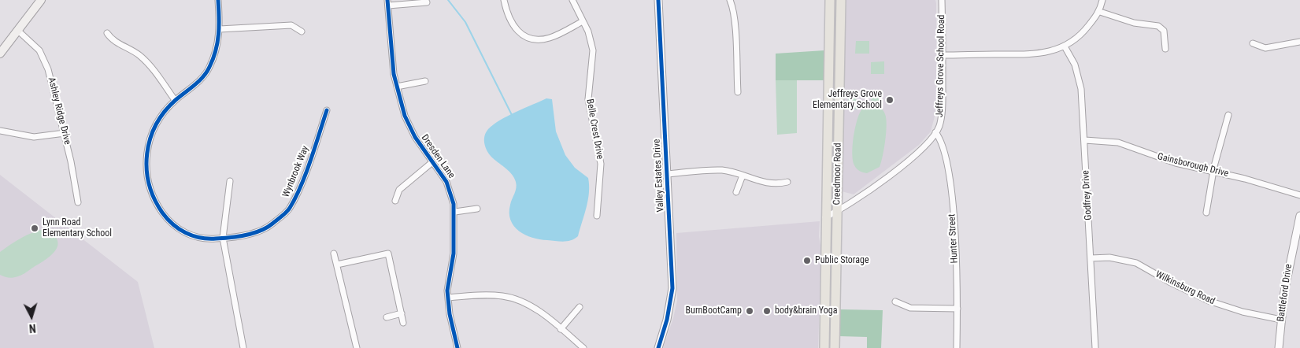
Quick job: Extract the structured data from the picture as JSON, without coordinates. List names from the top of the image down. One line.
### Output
{"streets":{"main road":["Creedmoor Road"],"street":["Jeffreys Grove School Road","Ashley Ridge Drive","Belle Crest Drive","Dresden Lane","Gainsborough Drive","Wynbrook Way","Valley Estates Drive","Godfrey Drive","Hunter Street","Wilkinsburg Road","Battleford Drive"]},"crossings":[["Jeffreys Grove School Road","Creedmoor Road"],["Jeffreys Grove School Road","Hunter Street"],["Gainsborough Drive","Godfrey Drive"],["Godfrey Drive","Wilkinsburg Road"],["Wilkinsburg Road","Battleford Drive"]],"places":["Jeffreys Grove Elementary School","Lynn Road Elementary School","Public Storage","BurnBootCamp","body&brain Yoga"],"north":"bottom"}
